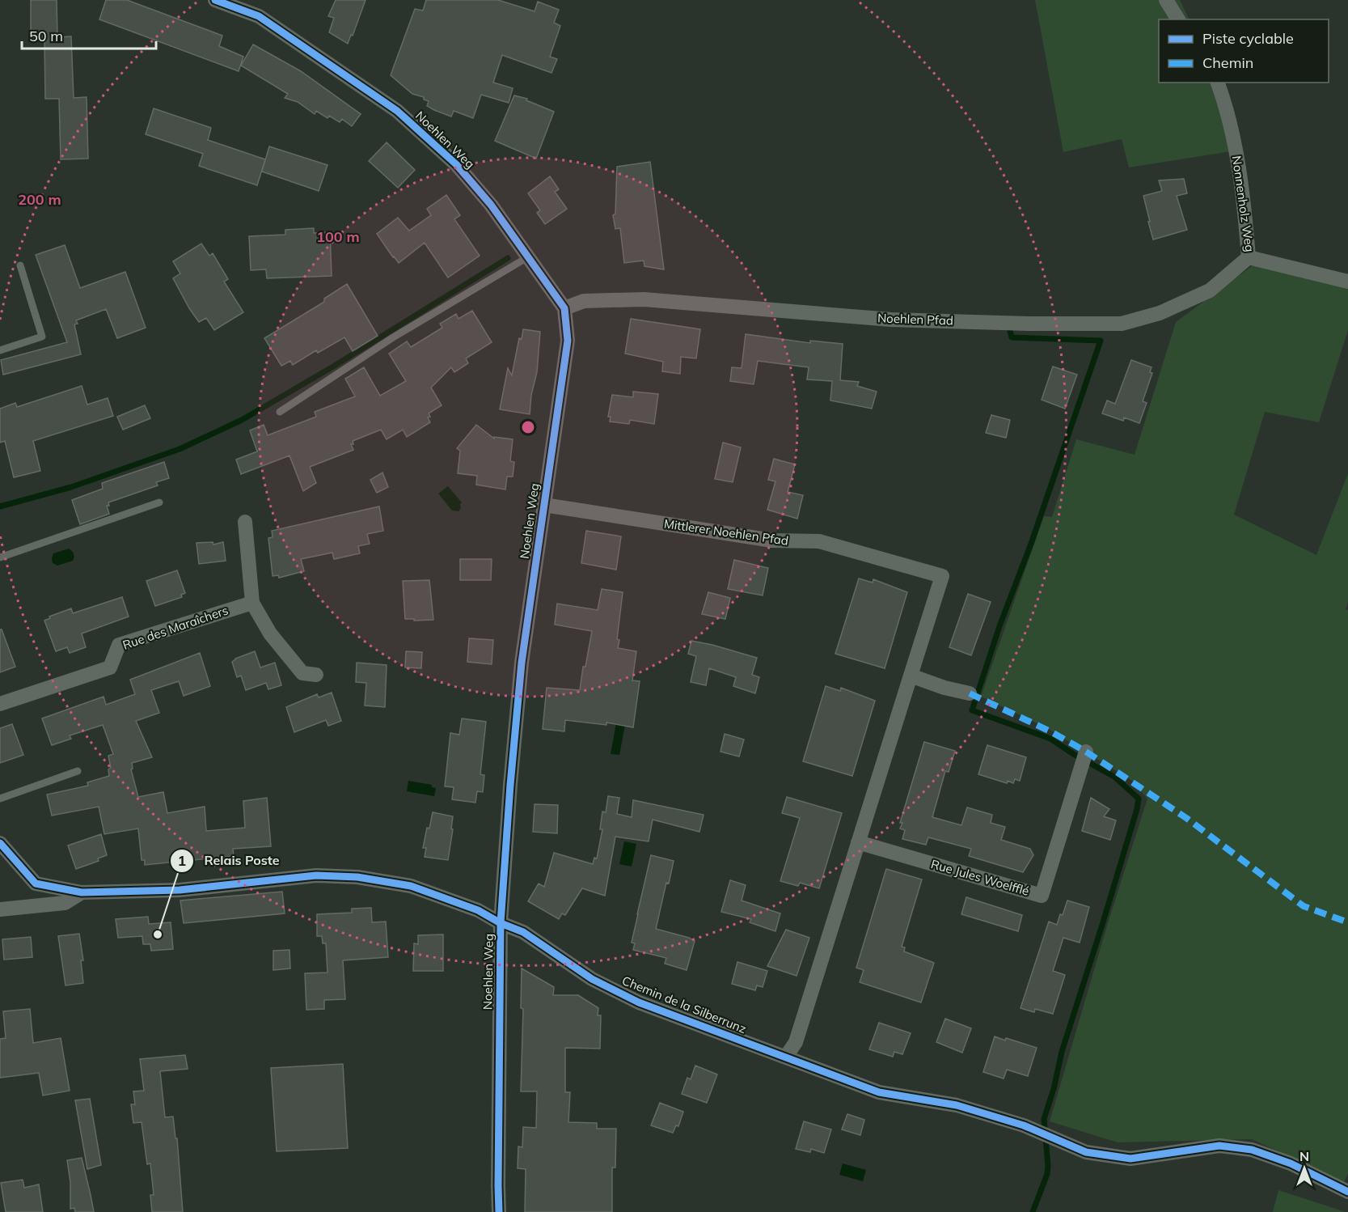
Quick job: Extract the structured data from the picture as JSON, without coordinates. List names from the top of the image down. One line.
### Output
{"streets":{"street":["Noehlen Weg","Nonnenholz Weg","Noehlen Pfad","Mittlerer Noehlen Pfad","Rue des Maraîchers","Rue Jules Woelfflé","Chemin de la Silberrunz"]},"crossings":[["Noehlen Weg","Noehlen Pfad"],["Noehlen Weg","Mittlerer Noehlen Pfad"],["Noehlen Weg","Chemin de la Silberrunz"],["Nonnenholz Weg","Noehlen Pfad"]],"places":["Relais Poste"],"legend":["Piste cyclable","Chemin"],"scale_bar":"50 m","north":"top","rings":["200 m","100 m"]}
